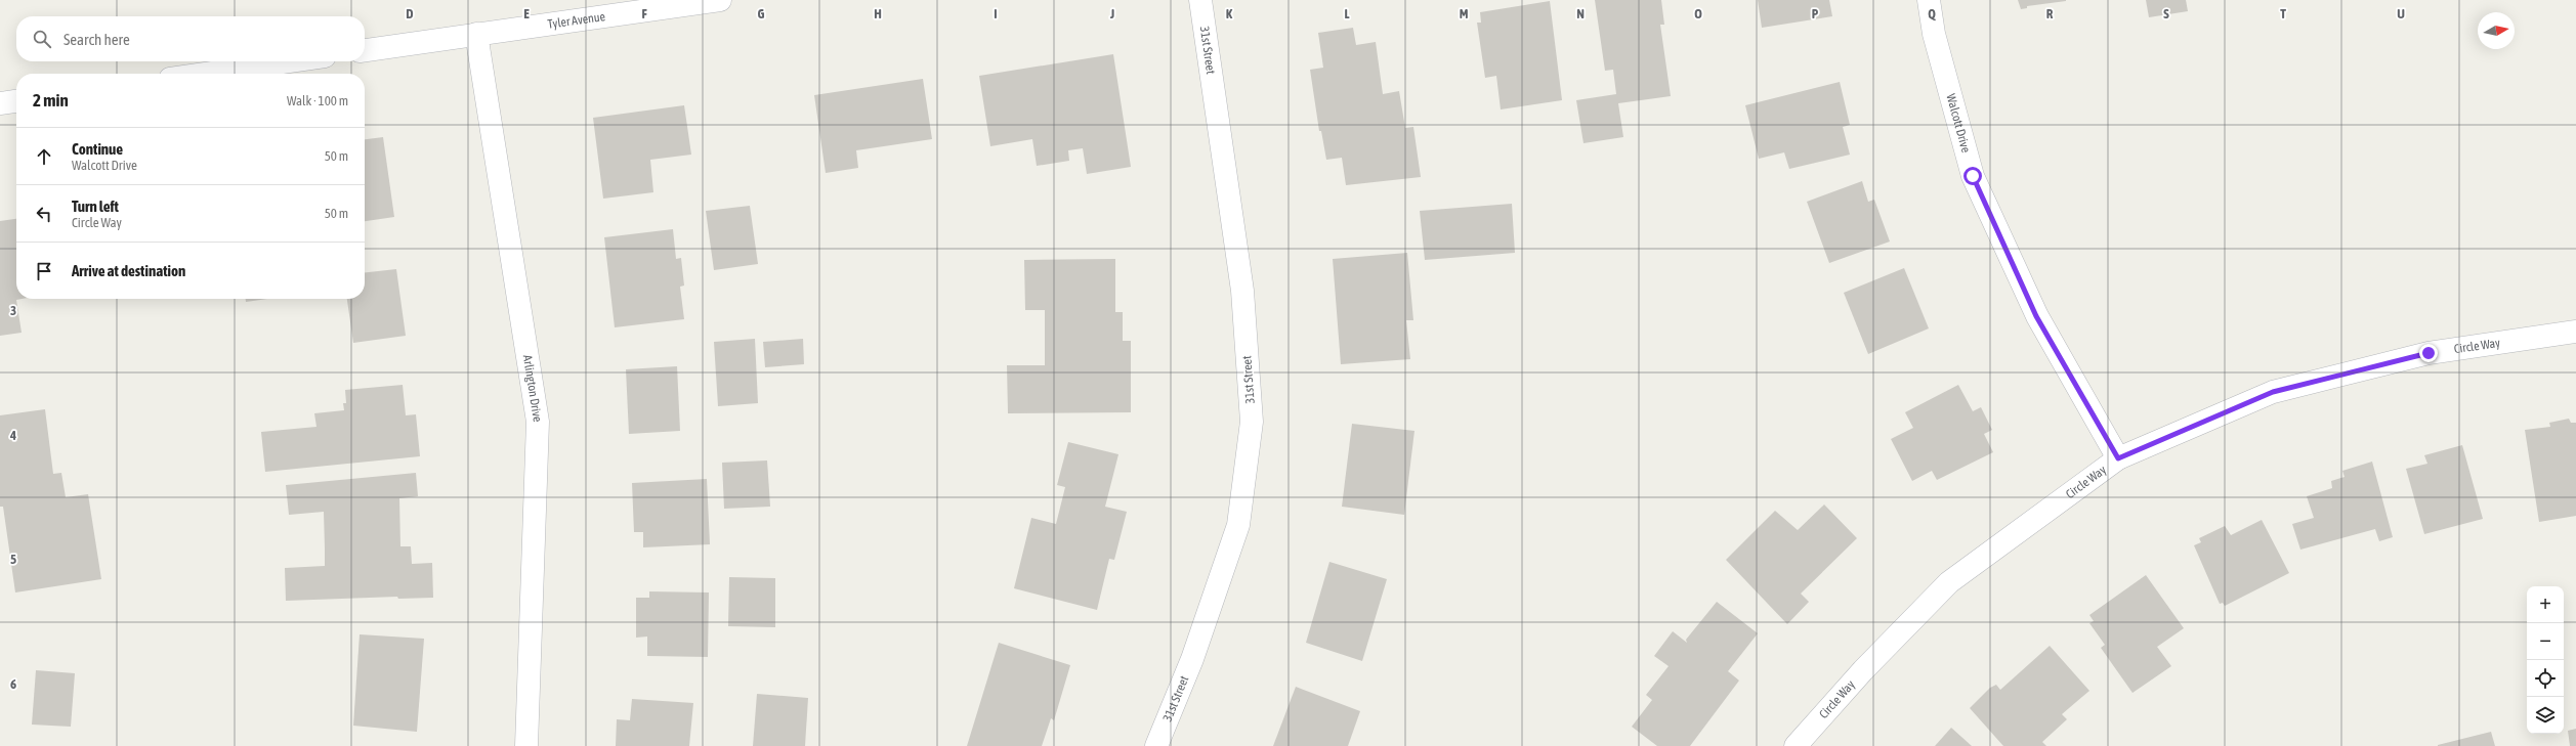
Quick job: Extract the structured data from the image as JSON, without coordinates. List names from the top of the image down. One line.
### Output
{"streets":{"street":["Tyler Avenue","31st Street","Walcott Drive","Circle Way","Arlington Drive"]},"crossings":[["Tyler Avenue","Arlington Drive"],["Walcott Drive","Circle Way"]],"north":"right","page":{"search":"Search here","heading":["2 min","Walk · 100 m"],"list":[["Continue","Walcott Drive","50 m"],["Turn left","Circle Way","50 m"],"Arrive at destination"],"map_buttons":["+","−"]},"grid":{"columns":["D","E","F","G","H","I","J","K","L","M","N","O","P","Q","R","S","T","U"],"rows":["3","4","5","6"]}}
